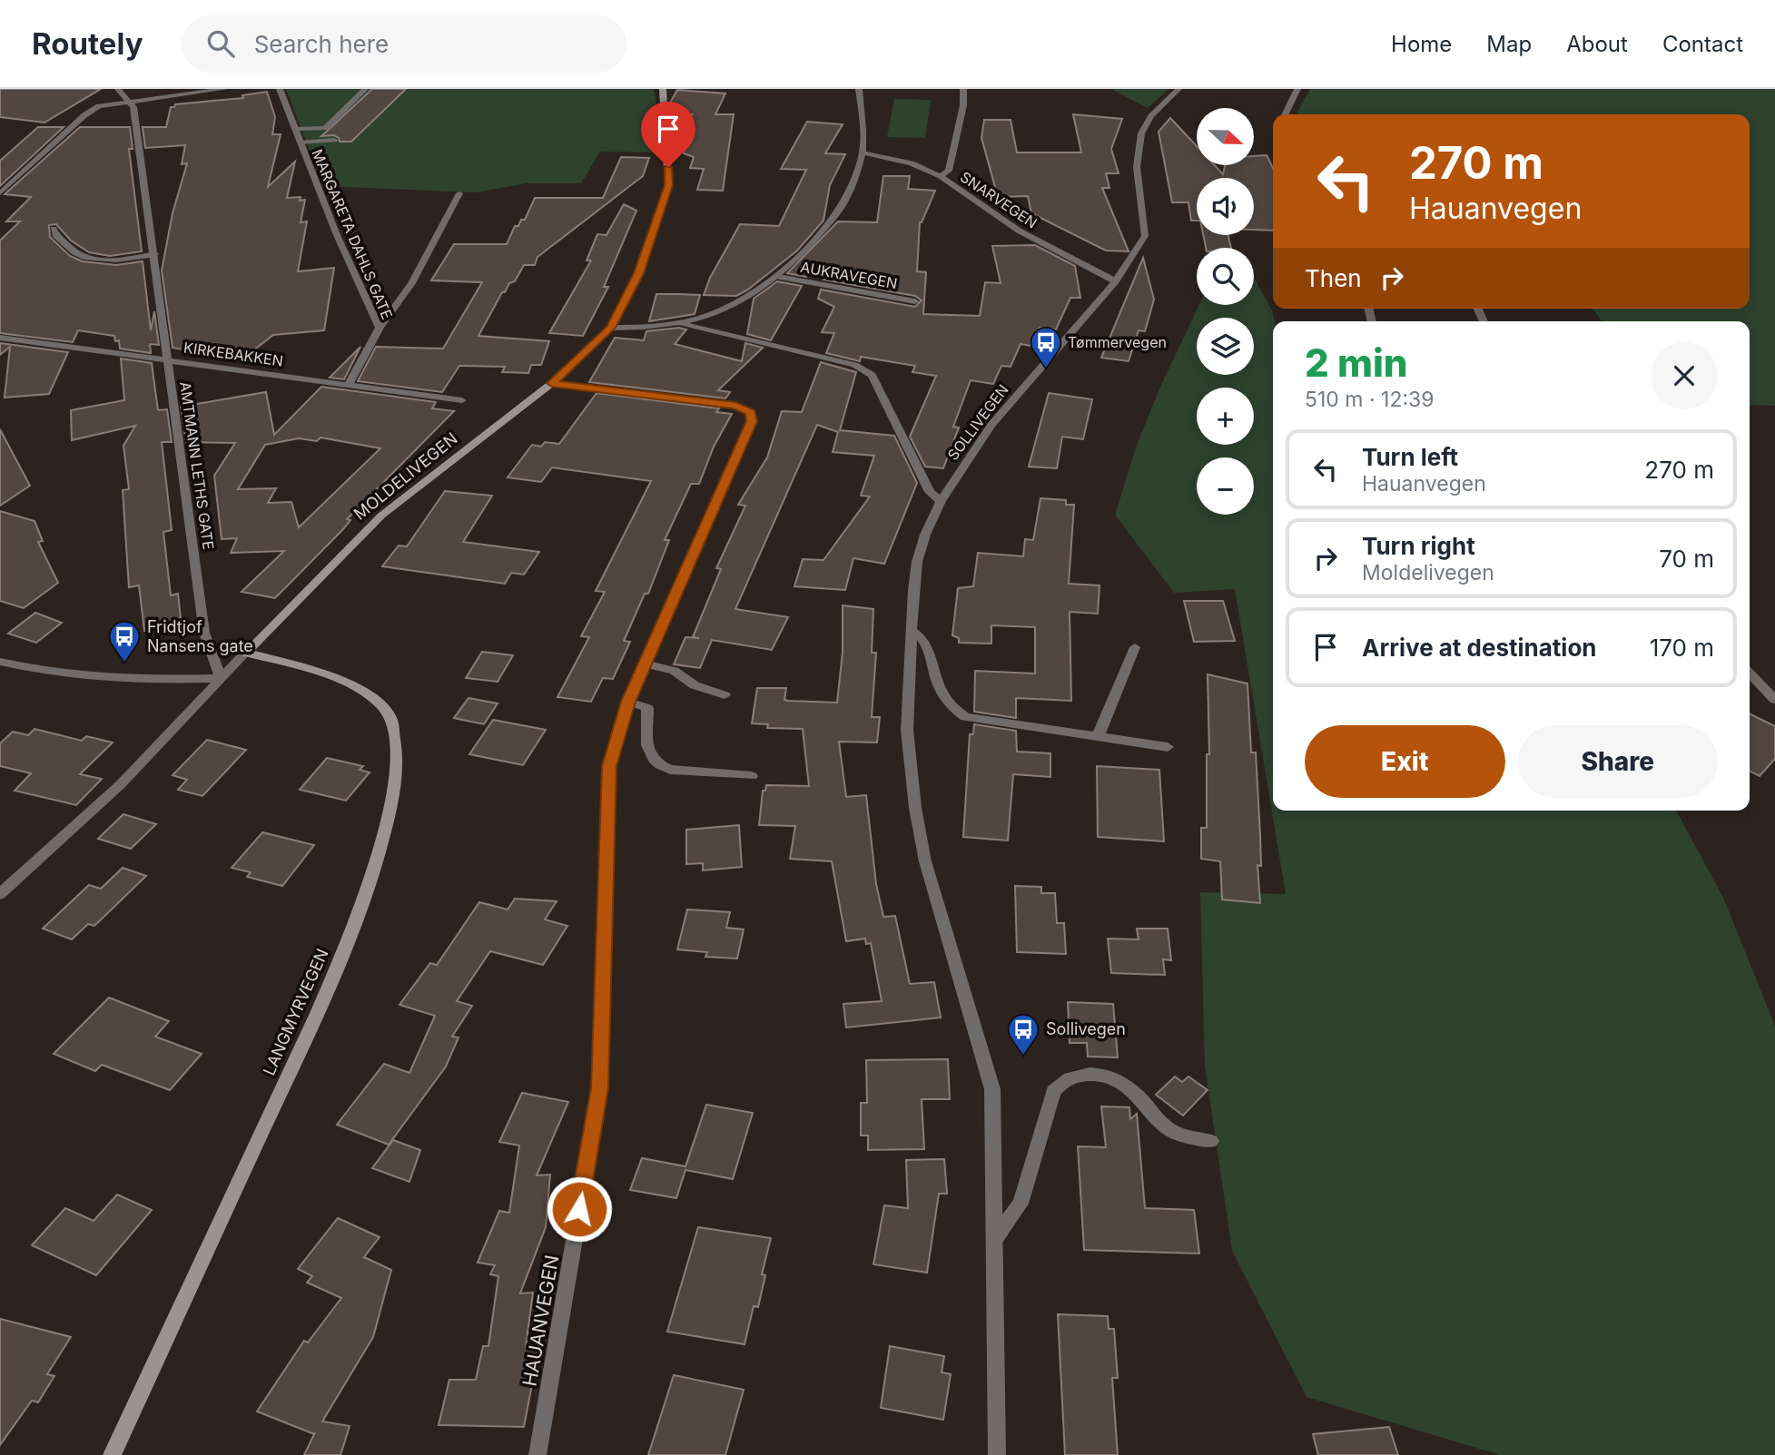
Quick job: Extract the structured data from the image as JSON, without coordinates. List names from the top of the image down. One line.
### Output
{"streets":{"main road":["MOLDELIVEGEN","LANGMYRVEGEN"],"street":["SNARVEGEN","MARGARETA DAHLS GATE","AUKRAVEGEN","KIRKEBAKKEN","SOLLIVEGEN","AMTMANN LETHS GATE","HAUANVEGEN"]},"crossings":[["SNARVEGEN","AUKRAVEGEN"],["SNARVEGEN","SOLLIVEGEN"],["MARGARETA DAHLS GATE","KIRKEBAKKEN"],["AUKRAVEGEN","MOLDELIVEGEN"],["KIRKEBAKKEN","AMTMANN LETHS GATE"],["AMTMANN LETHS GATE","MOLDELIVEGEN"],["MOLDELIVEGEN","LANGMYRVEGEN"],["MOLDELIVEGEN","HAUANVEGEN"]],"places":{"bus stop":["Tømmervegen","Fridtjof Nansens gate","Sollivegen"]},"north":"right","page":{"header":"Routely","search":"Search here","nav":["Home","Map","About","Contact"],"map_buttons":["+","−"],"turn":["270 m","Hauanvegen"],"then":"Then","heading":["2 min","510 m · 12:39"],"list":[{"name":"Turn left","note":"Hauanvegen","value":"270 m"},{"name":"Turn right","note":"Moldelivegen","value":"70 m"},{"name":"Arrive at destination","value":"170 m"}],"buttons":["Exit","Share"]}}
